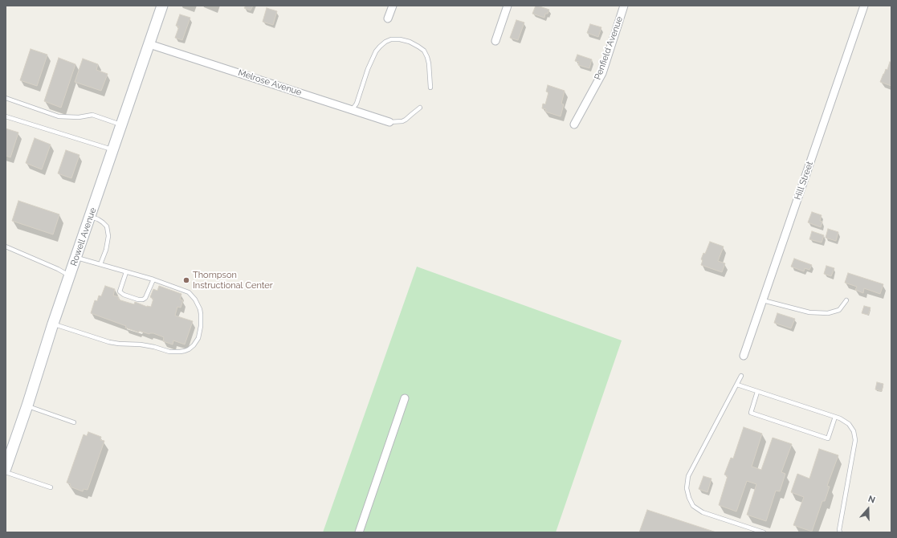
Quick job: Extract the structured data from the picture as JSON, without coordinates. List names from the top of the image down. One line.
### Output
{"streets":{"street":["Penfield Avenue","Melrose Avenue","Hill Street","Rowell Avenue"]},"crossings":[["Melrose Avenue","Rowell Avenue"]],"places":["Thompson Instructional Center"],"north":"top"}
